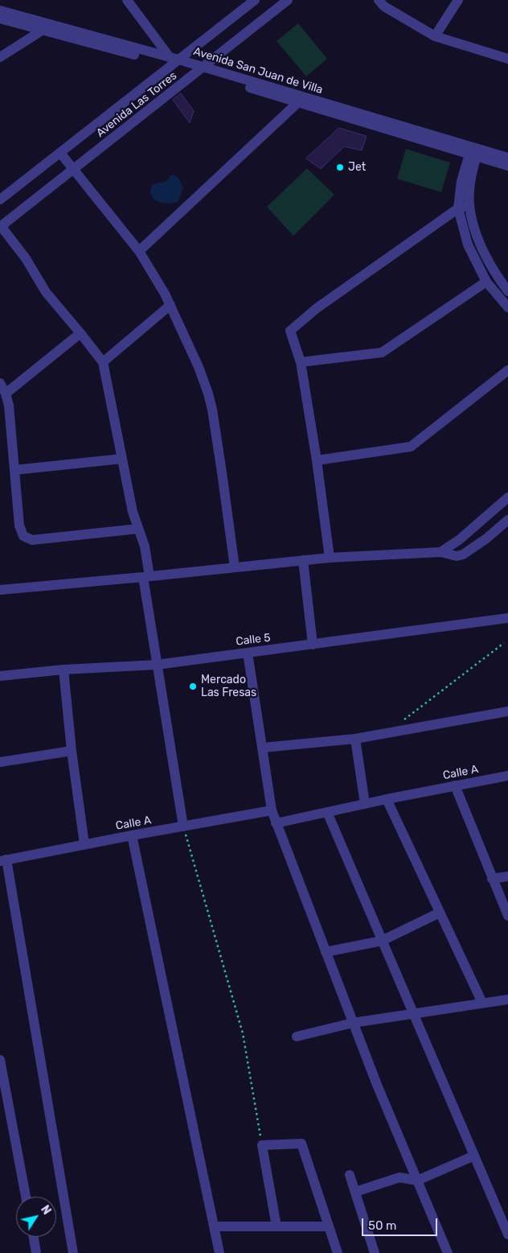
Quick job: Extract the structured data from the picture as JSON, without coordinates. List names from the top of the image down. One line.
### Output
{"streets":{"street":["Avenida San Juan de Villa","Avenida Las Torres","Calle 5","Calle A"]},"crossings":[["Avenida San Juan de Villa","Avenida Las Torres"]],"places":["Jet","Mercado Las Fresas"],"scale_bar":"50 m","north":"top right"}
